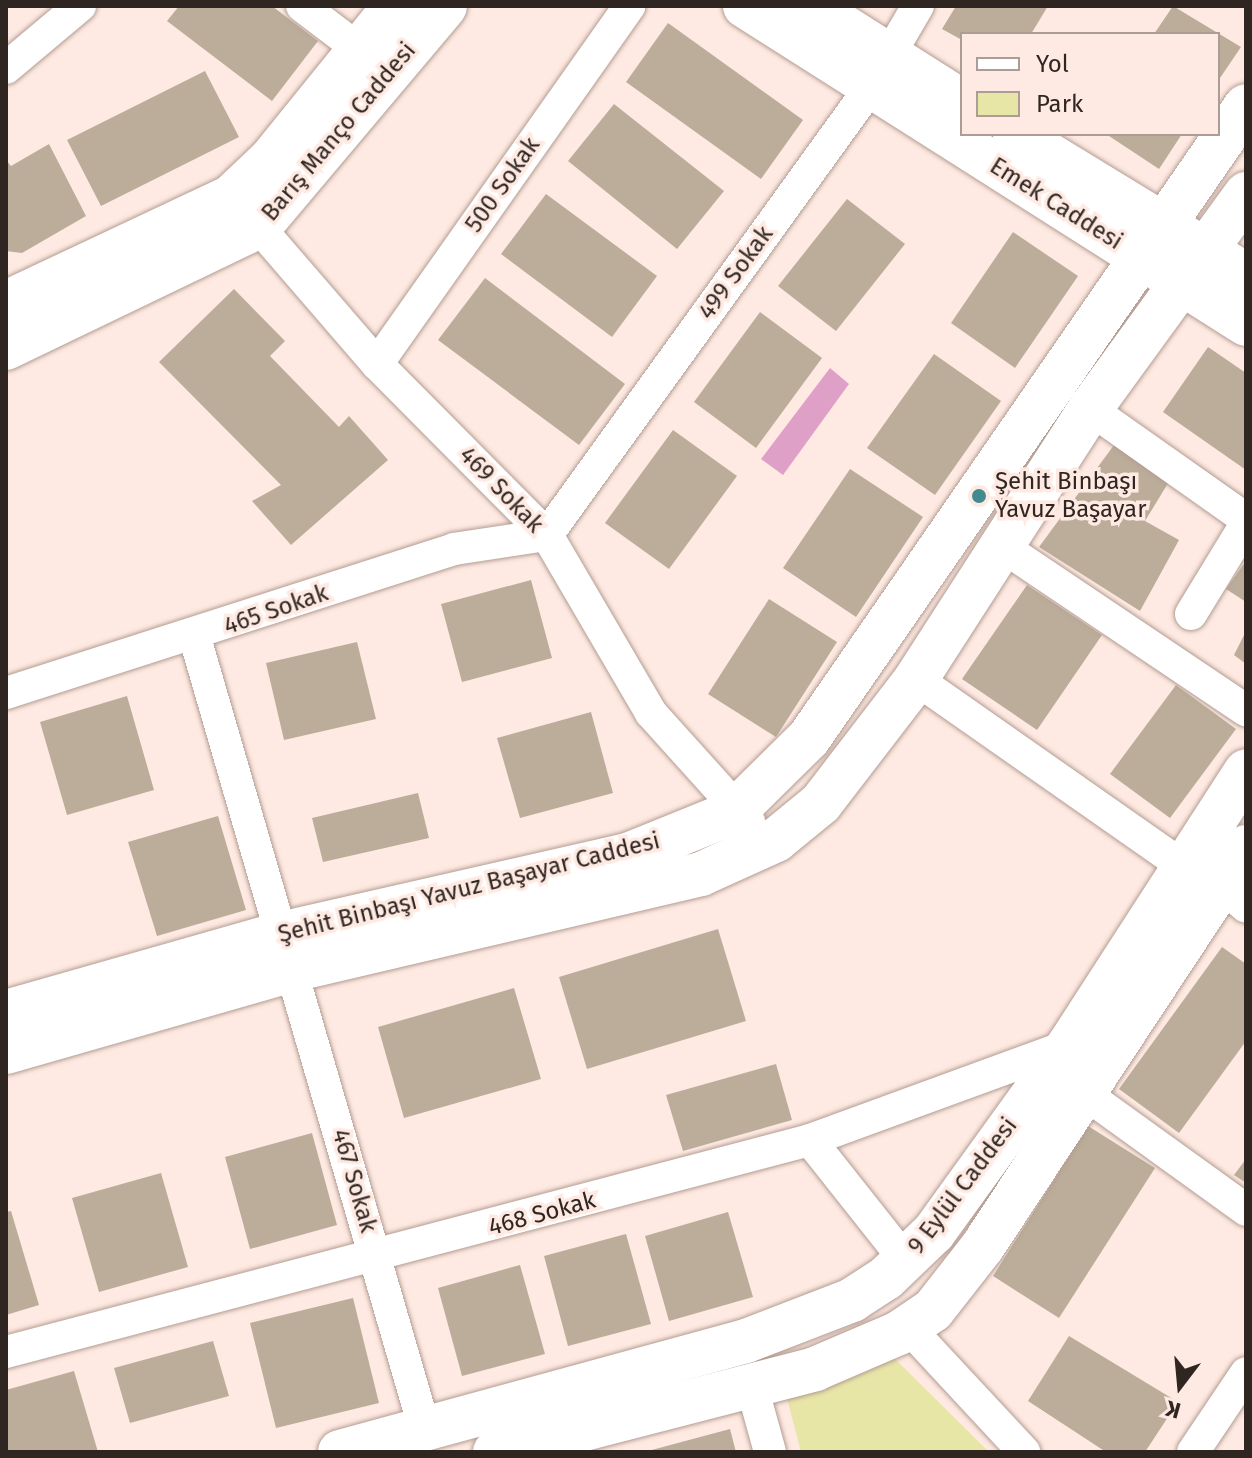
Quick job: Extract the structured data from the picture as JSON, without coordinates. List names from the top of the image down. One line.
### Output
{"streets":{"street":["Barış Manço Caddesi","500 Sokak","Emek Caddesi","499 Sokak","469 Sokak","465 Sokak","Şehit Binbaşı Yavuz Başayar Caddesi","467 Sokak","9 Eylül Caddesi","468 Sokak"]},"crossings":[["Barış Manço Caddesi","469 Sokak"],["500 Sokak","469 Sokak"],["Emek Caddesi","499 Sokak"],["Emek Caddesi","Şehit Binbaşı Yavuz Başayar Caddesi"],["499 Sokak","469 Sokak"],["499 Sokak","465 Sokak"],["469 Sokak","465 Sokak"],["469 Sokak","Şehit Binbaşı Yavuz Başayar Caddesi"],["465 Sokak","467 Sokak"],["Şehit Binbaşı Yavuz Başayar Caddesi","467 Sokak"],["467 Sokak","9 Eylül Caddesi"],["467 Sokak","468 Sokak"],["9 Eylül Caddesi","468 Sokak"]],"places":["Şehit Binbaşı Yavuz Başayar"],"legend":["Yol","Park"],"north":"bottom"}
